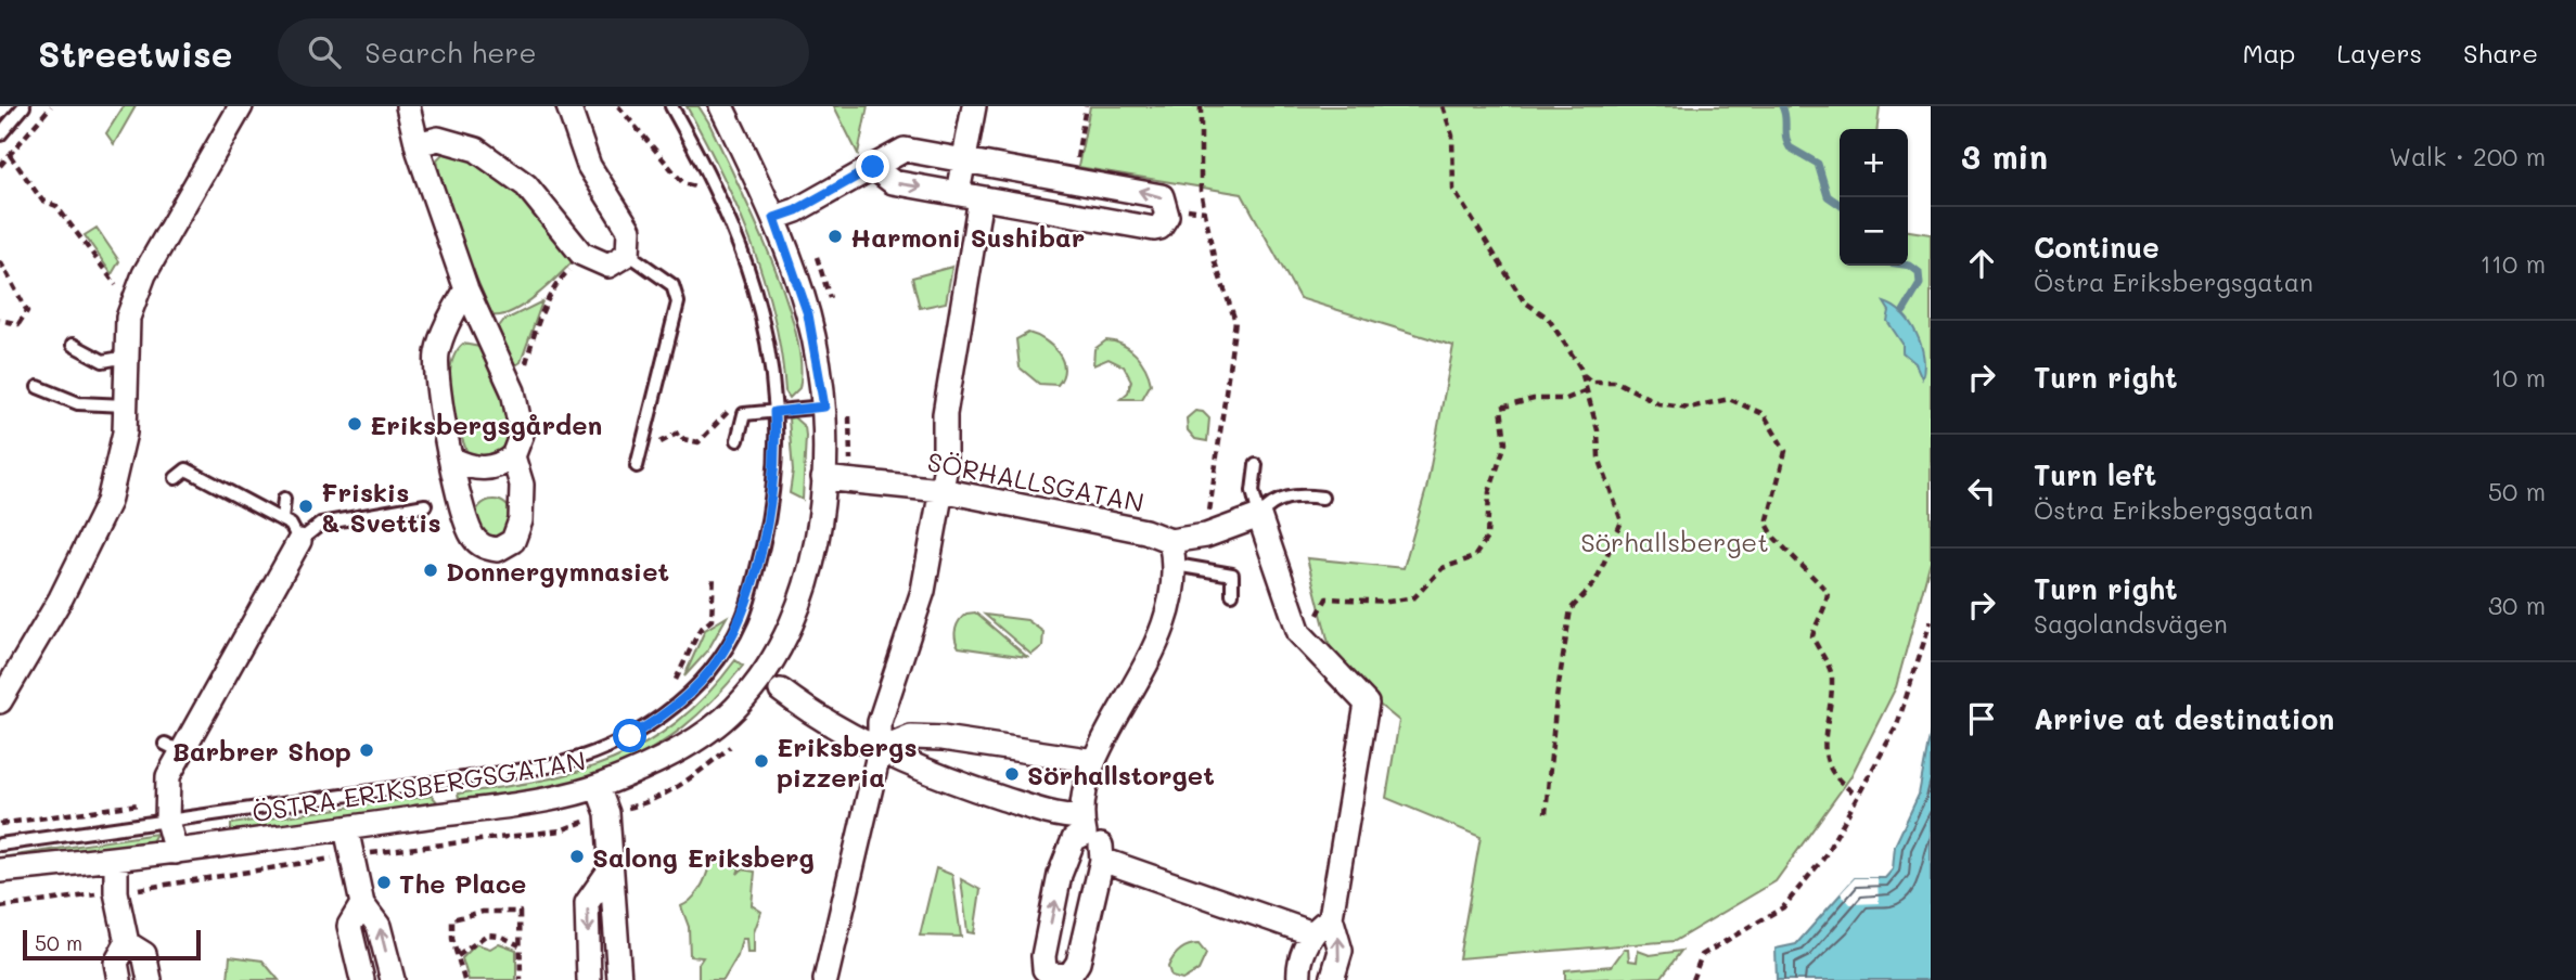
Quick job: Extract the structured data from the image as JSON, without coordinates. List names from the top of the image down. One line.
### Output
{"streets":{"street":["SÖRHALLSGATAN","ÖSTRA ERIKSBERGSGATAN"]},"crossings":[["SÖRHALLSGATAN","ÖSTRA ERIKSBERGSGATAN"]],"parks":["Sörhallsberget"],"places":["Harmoni Sushibar","Eriksbergsgården","Friskis & Svettis","Donnergymnasiet","Barbrer Shop","Eriksbergs pizzeria","Sörhallstorget","Salong Eriksberg","The Place"],"scale_bar":"50 m","page":{"header":"Streetwise","search":"Search here","nav":["Map","Layers","Share"],"heading":["3 min","Walk · 200 m"],"map_buttons":["+","−"],"list":[["Continue","Östra Eriksbergsgatan","110 m"],["Turn right","10 m"],["Turn left","Östra Eriksbergsgatan","50 m"],["Turn right","Sagolandsvägen","30 m"],"Arrive at destination"],"scale":"50 m"}}
